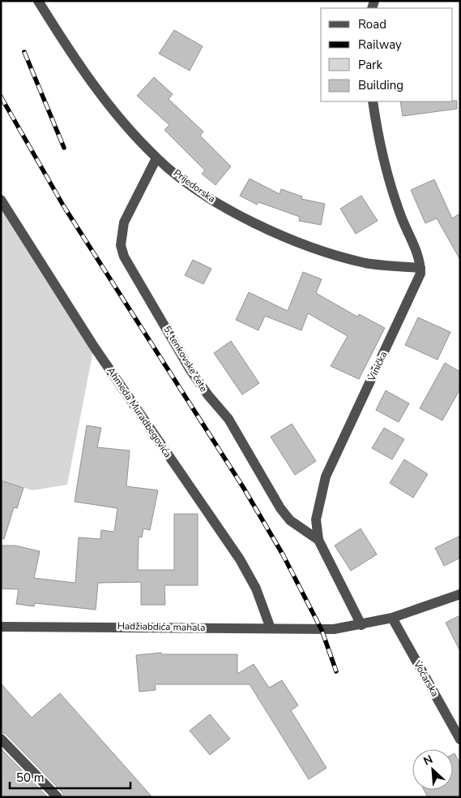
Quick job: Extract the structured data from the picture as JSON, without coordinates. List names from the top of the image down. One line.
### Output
{"streets":{"street":["Prijedorska","5. tenkovske čete","Vinička","Ahmeda Muradbegovića","Hadžiabdića mahala","Voćarska"]},"crossings":[["Prijedorska","5. tenkovske čete"],["Prijedorska","Vinička"],["5. tenkovske čete","Vinička"],["Vinička","Hadžiabdića mahala"],["Ahmeda Muradbegovića","Hadžiabdića mahala"],["Hadžiabdića mahala","Voćarska"]],"legend":["Road","Railway","Park","Building"],"scale_bar":"50 m","north":"top left"}
